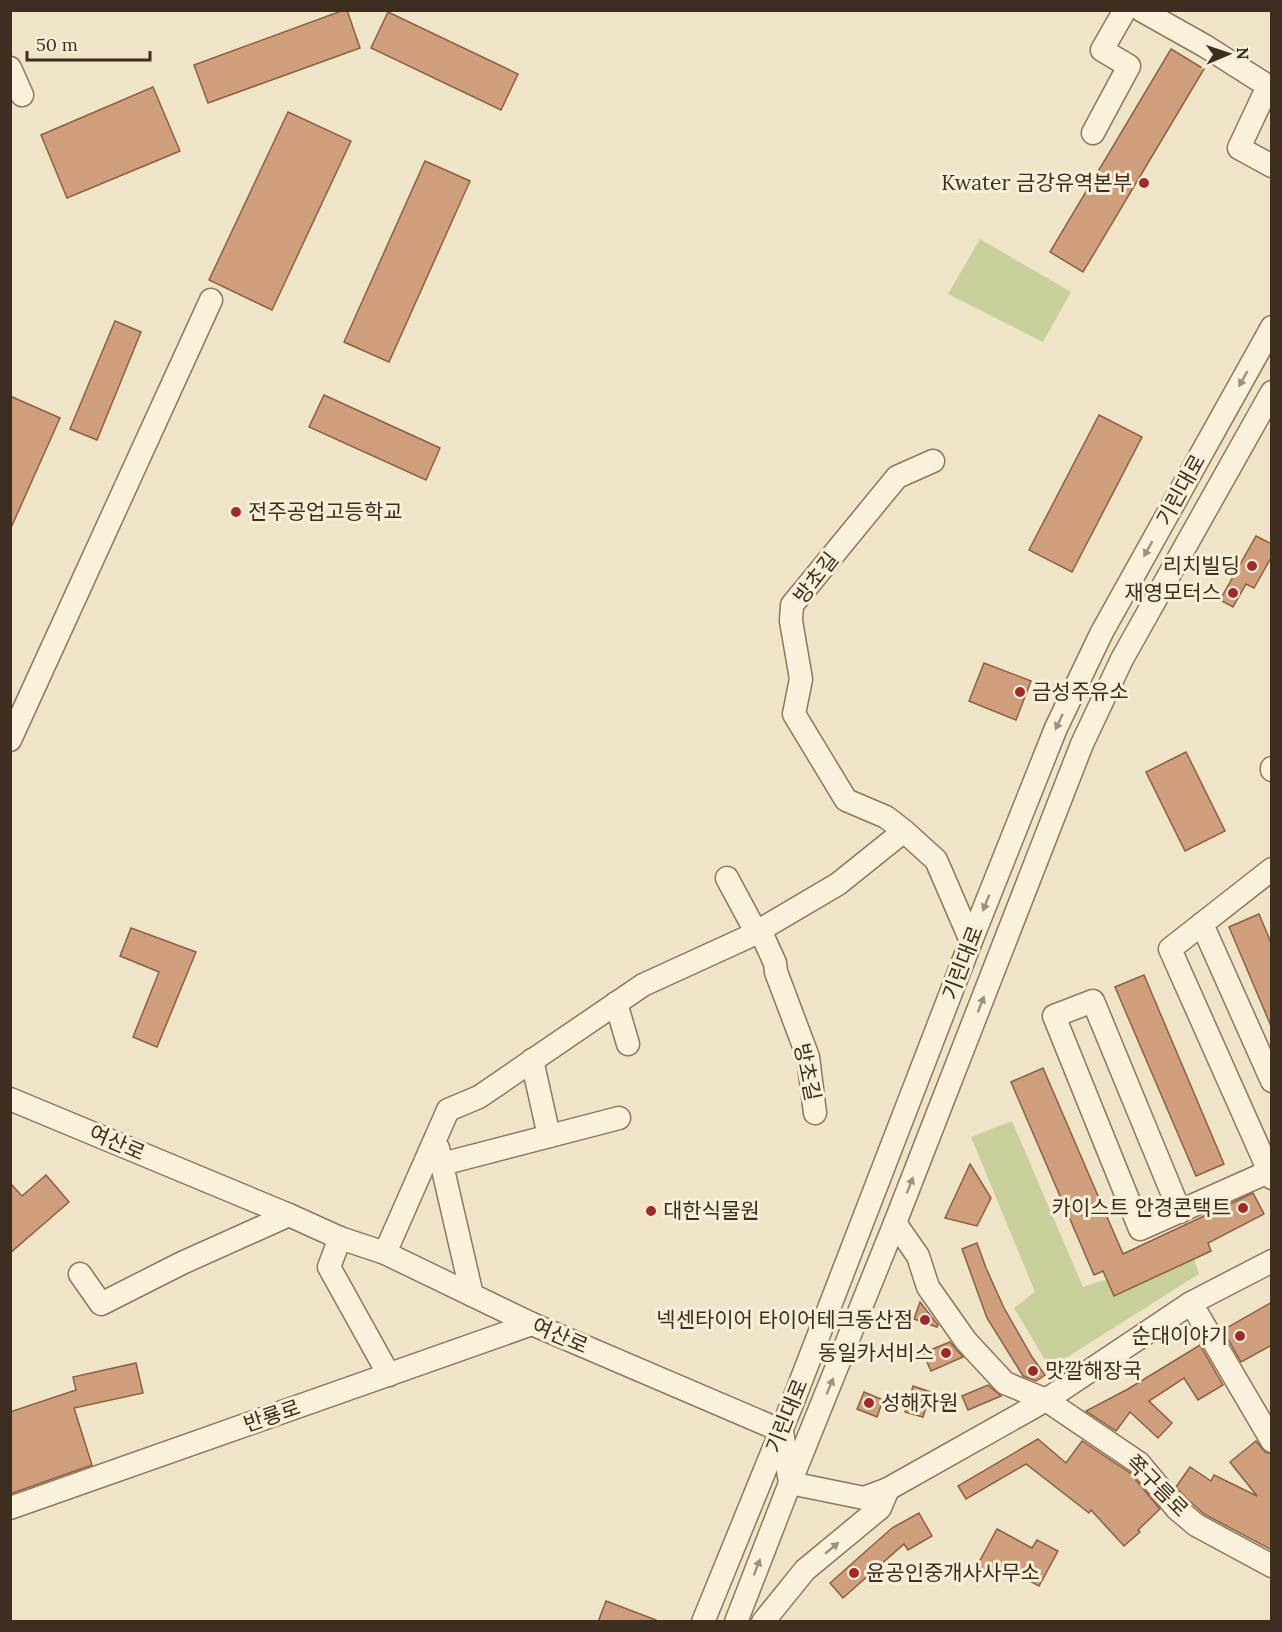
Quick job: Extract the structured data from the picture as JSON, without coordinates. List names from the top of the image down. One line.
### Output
{"streets":{"street":["기린대로","방초길","여산로","반룡로","쪽구름로"]},"crossings":[["기린대로","방초길"],["기린대로","여산로"],["기린대로","쪽구름로"],["여산로","반룡로"]],"places":["Kwater 금강유역본부","전주공업고등학교","리치빌딩","재영모터스","금성주유소","카이스트 안경콘택트","대한식물원","넥센타이어 타이어테크동산점","순대이야기","동일카서비스","맛깔해장국","성해자원","윤공인중개사사무소"],"scale_bar":"50 m","north":"right"}
